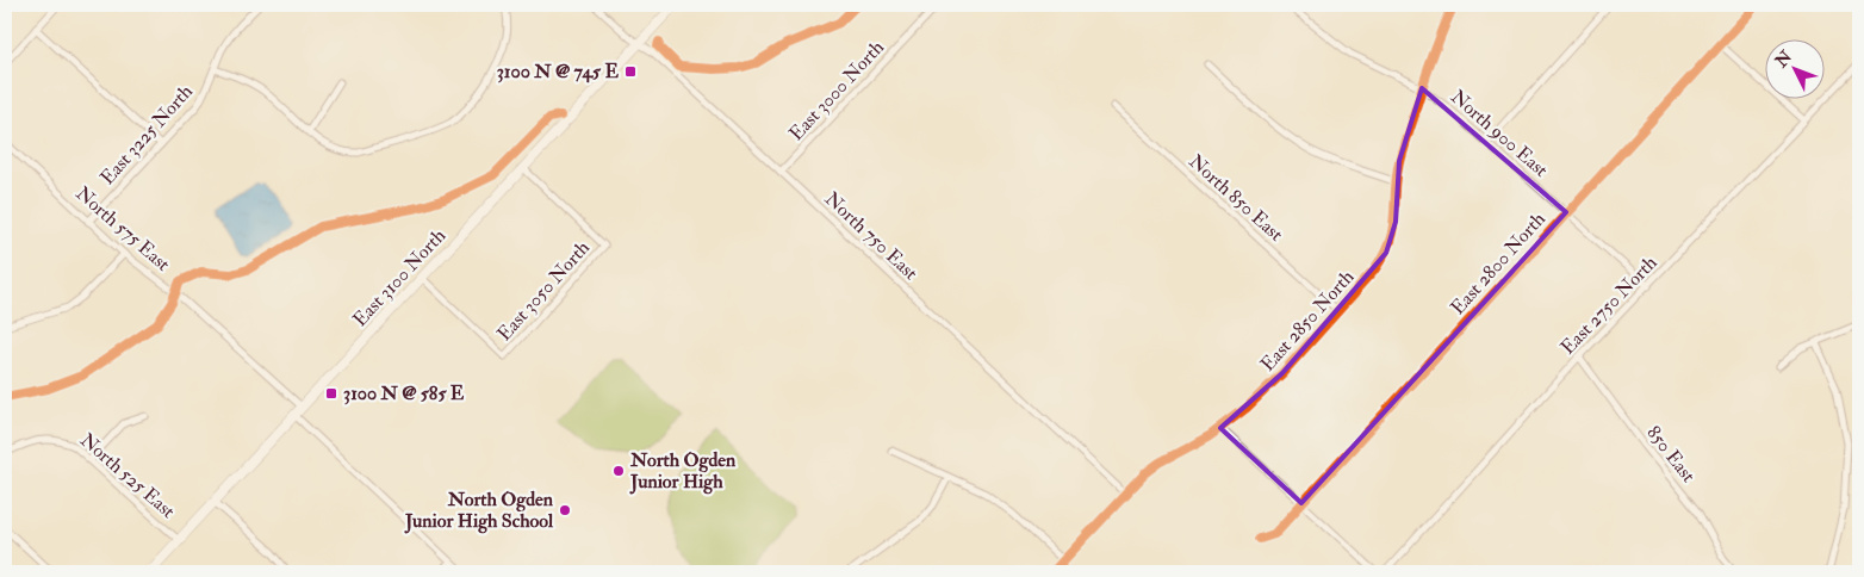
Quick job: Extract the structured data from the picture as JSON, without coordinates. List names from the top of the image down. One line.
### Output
{"streets":{"main road":["East 3100 North","East 2850 North"],"street":["East 3000 North","North 900 East","East 3225 North","North 850 East","North 575 East","North 750 East","East 2800 North","East 3050 North","East 2750 North","850 East","North 525 East"]},"crossings":[["East 3000 North","North 750 East"],["North 900 East","East 2800 North"],["North 900 East","East 2750 North"],["North 900 East","East 2850 North"],["East 3225 North","North 575 East"],["North 850 East","East 2850 North"],["North 575 East","East 3100 North"],["North 750 East","East 3100 North"],["North 750 East","East 2850 North"],["East 3100 North","East 3050 North"],["East 3100 North","North 525 East"],["East 2750 North","850 East"]],"places":{"transit":["3100 N @ 745 E","3100 N @ 585 E"],"other":["North Ogden Junior High","North Ogden Junior High School"]},"north":"top left"}
